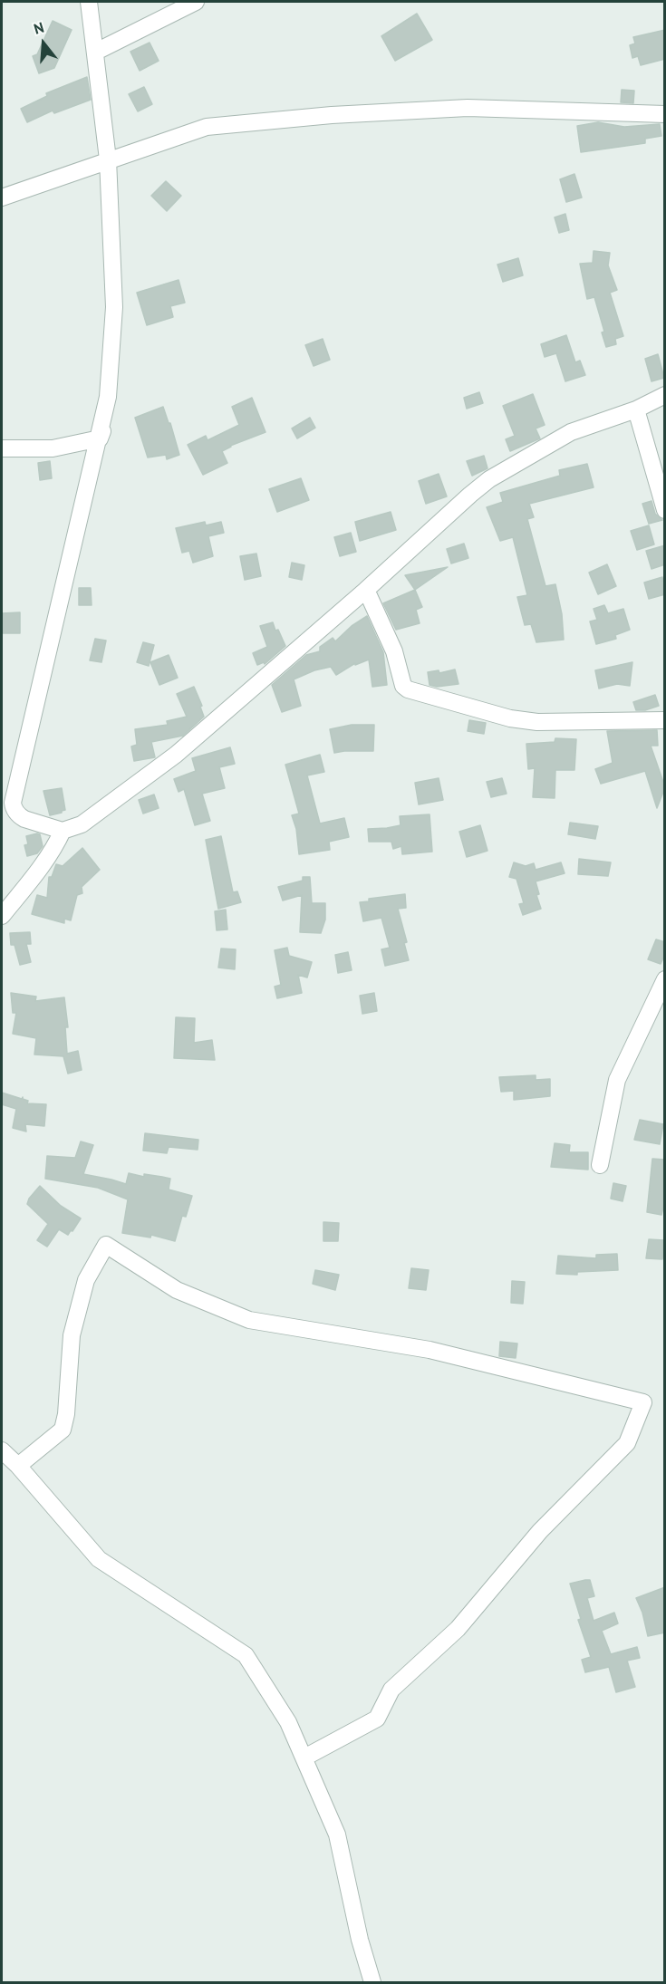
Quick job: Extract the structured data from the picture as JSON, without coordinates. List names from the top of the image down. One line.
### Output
{"north":"top"}
